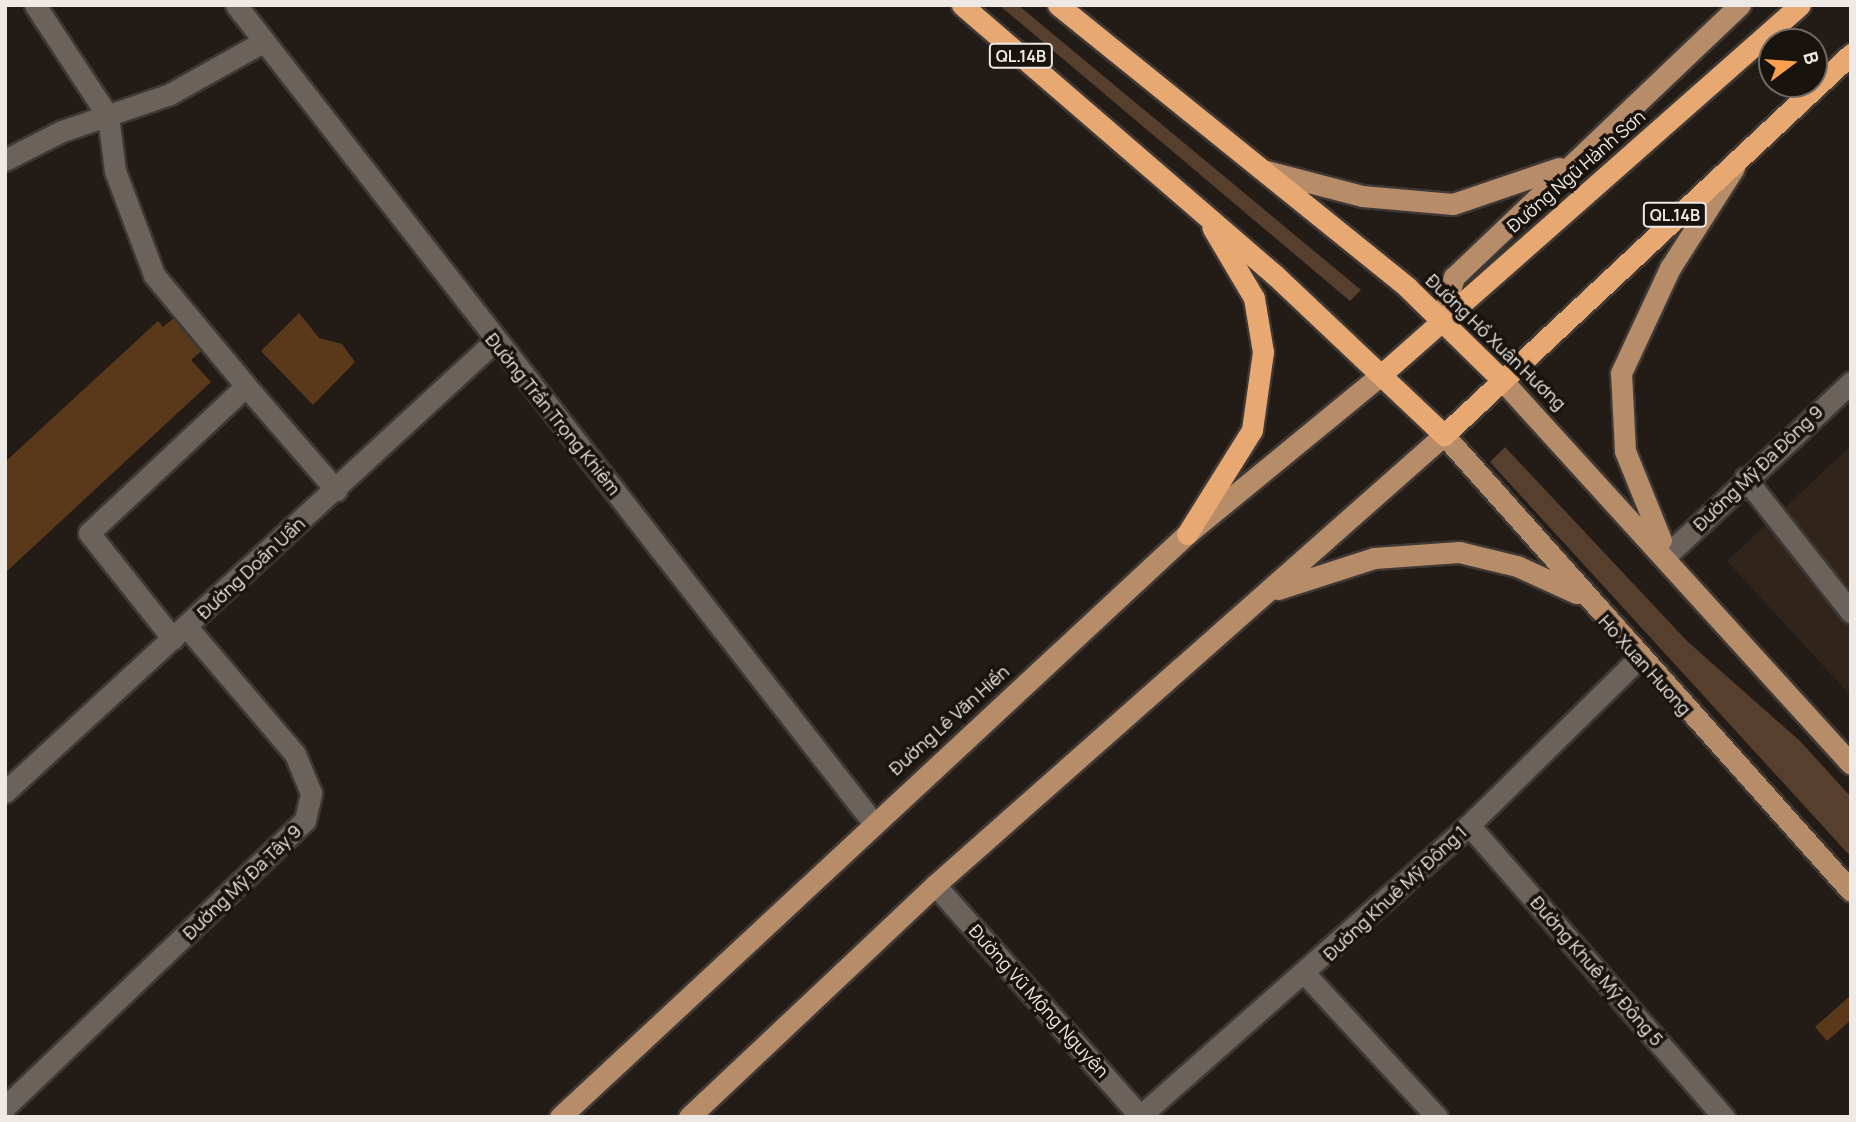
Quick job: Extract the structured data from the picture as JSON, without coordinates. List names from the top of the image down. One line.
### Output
{"streets":{"highway":["QL.14B","Đường Ngũ Hành Sơn","Đường Hồ Xuân Hương"],"main road":["Ho Xuan Huong","Đường Lê Văn Hiến"],"street":["Đường Trần Trọng Khiêm","Đường Mỹ Đa Đông 9","Đường Doãn Uẩn","Đường Mỹ Đa Tây 9","Đường Khuê Mỹ Đông 1","Đường Khuê Mỹ Đông 5","Đường Vũ Mộng Nguyên"]},"crossings":[["QL.14B","Đường Ngũ Hành Sơn"],["QL.14B","Đường Hồ Xuân Hương"],["QL.14B","Đường Lê Văn Hiến"],["Đường Ngũ Hành Sơn","Đường Hồ Xuân Hương"],["Đường Ngũ Hành Sơn","Đường Lê Văn Hiến"],["Đường Hồ Xuân Hương","Đường Mỹ Đa Đông 9"],["Đường Trần Trọng Khiêm","Đường Doãn Uẩn"],["Đường Trần Trọng Khiêm","Đường Lê Văn Hiến"],["Đường Doãn Uẩn","Đường Mỹ Đa Tây 9"],["Ho Xuan Huong","Đường Khuê Mỹ Đông 1"],["Đường Khuê Mỹ Đông 1","Đường Khuê Mỹ Đông 5"],["Đường Khuê Mỹ Đông 1","Đường Vũ Mộng Nguyên"]],"north":"right"}
